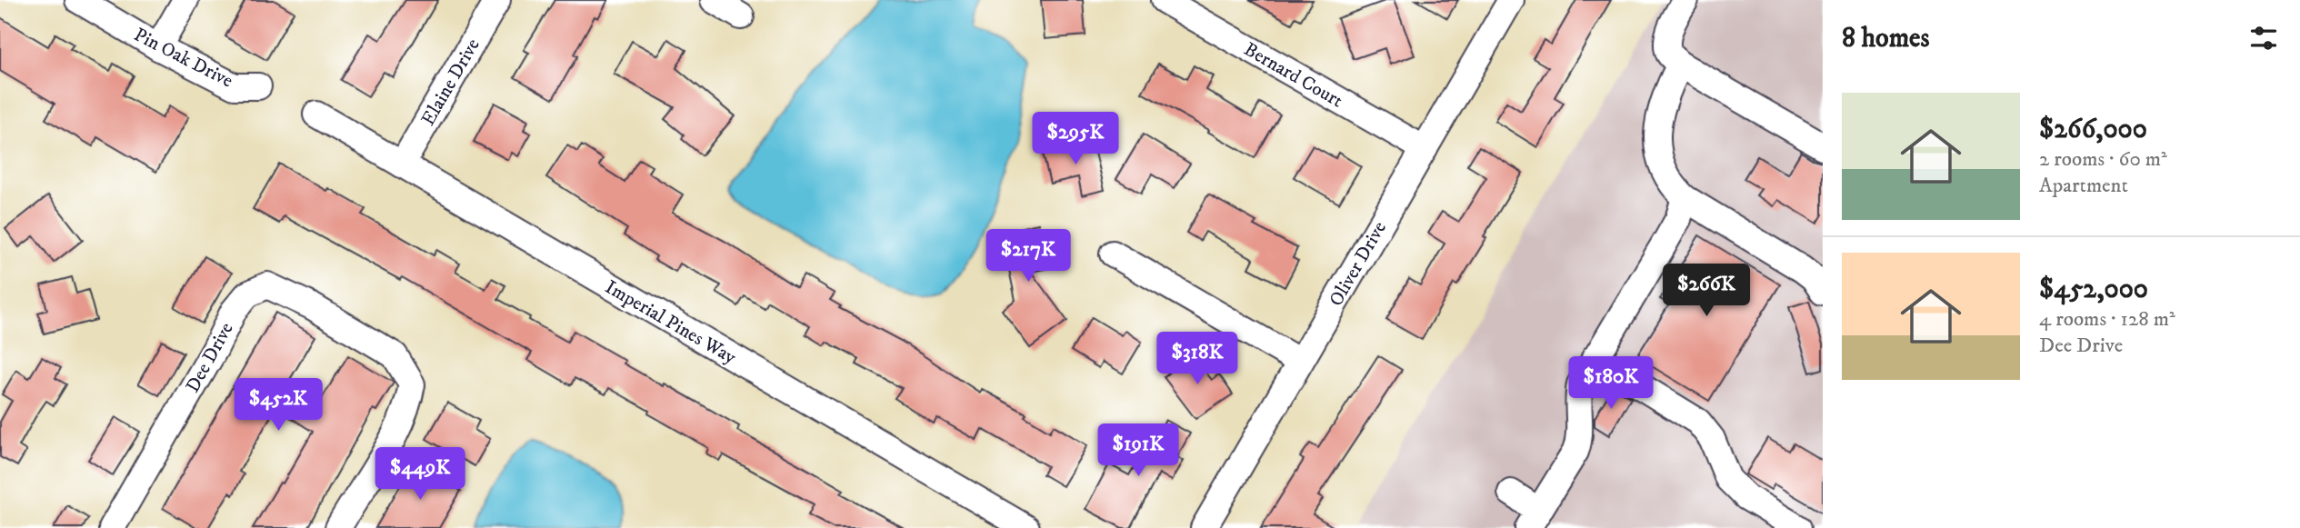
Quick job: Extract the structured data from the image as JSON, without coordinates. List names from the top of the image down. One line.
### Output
{"streets":{"street":["Pin Oak Drive","Bernard Court","Elaine Drive","Oliver Drive","Imperial Pines Way","Dee Drive"]},"crossings":[["Bernard Court","Oliver Drive"],["Elaine Drive","Imperial Pines Way"]],"page":{"heading":"8 homes","list":[{"name":"$266,000","note":"2 rooms · 60 m² · Apartment"},{"name":"$452,000","note":"4 rooms · 128 m² · Dee Drive"}],"price":["$295K","$217K","$266K","$318K","$180K","$452K","$191K","$449K"]}}
